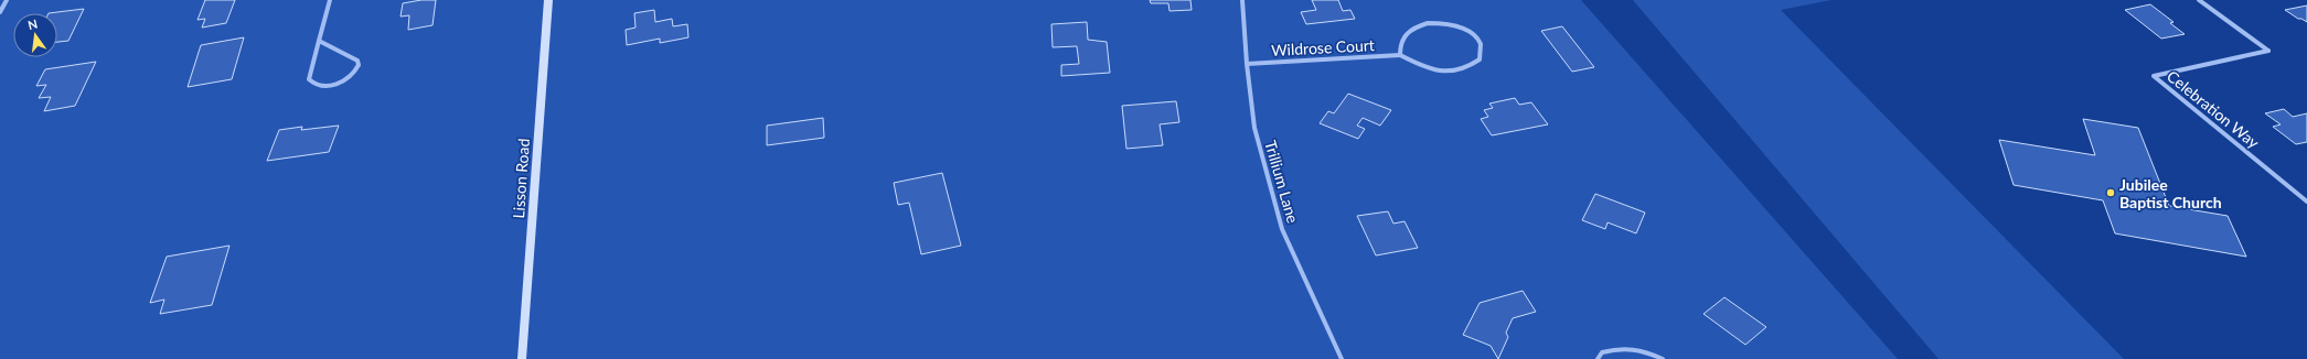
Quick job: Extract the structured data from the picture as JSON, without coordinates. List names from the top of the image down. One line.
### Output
{"streets":{"street":["Wildrose Court","Celebration Way","Lisson Road","Trillium Lane"]},"crossings":[["Wildrose Court","Trillium Lane"]],"places":["Jubilee Baptist Church"],"north":"top"}
